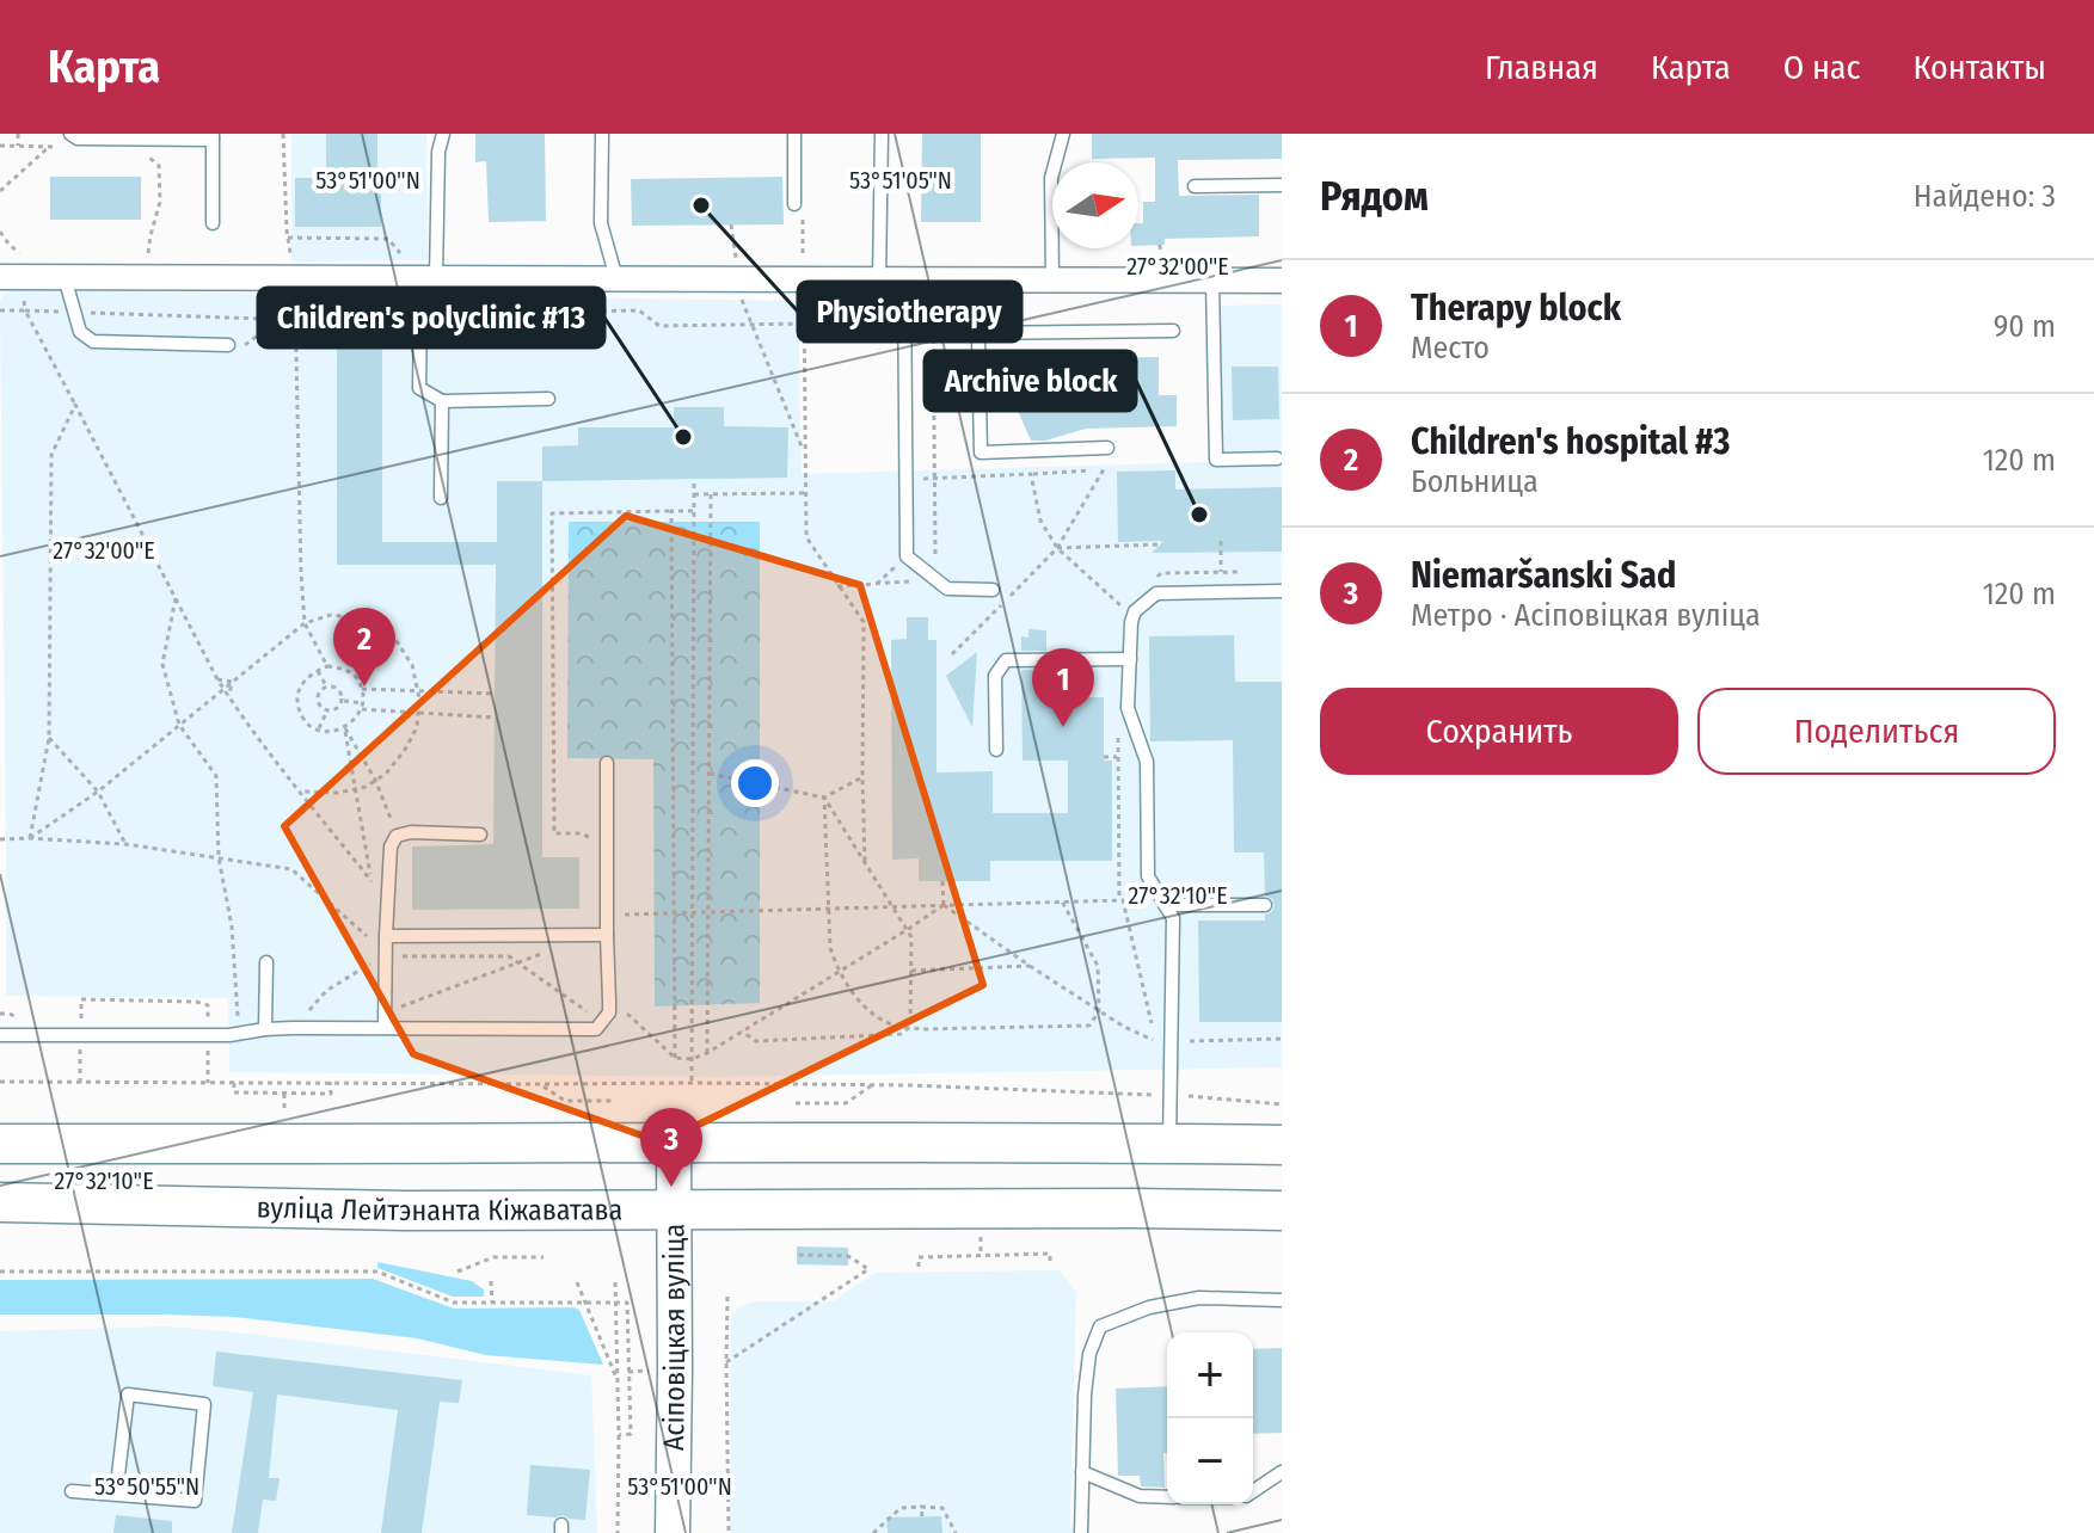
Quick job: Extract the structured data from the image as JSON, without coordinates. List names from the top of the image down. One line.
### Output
{"streets":{"main road":["вуліца Лейтэнанта Кіжаватава","Асіповіцкая вуліца"]},"crossings":[["вуліца Лейтэнанта Кіжаватава","Асіповіцкая вуліца"]],"places":["Physiotherapy","Children's polyclinic #13","Archive block"],"north":"right","page":{"header":"Карта","nav":["Главная","Карта","О нас","Контакты"],"heading":["Рядом","Найдено: 3"],"list":[{"mark":"1","name":"Therapy block","note":"Место","value":"90 m"},{"mark":"2","name":"Children's hospital #3","note":"Больница","value":"120 m"},{"mark":"3","name":"Niemaršanski Sad","note":"Метро · Асіповіцкая вуліца","value":"120 m"}],"pins":["2","1","3"],"buttons":["Сохранить","Поделиться"],"map_buttons":["+","−"]},"coordinates":["53°51'00\"N","53°51'05\"N","27°32'00\"E","27°32'10\"E","53°50'55\"N"]}
